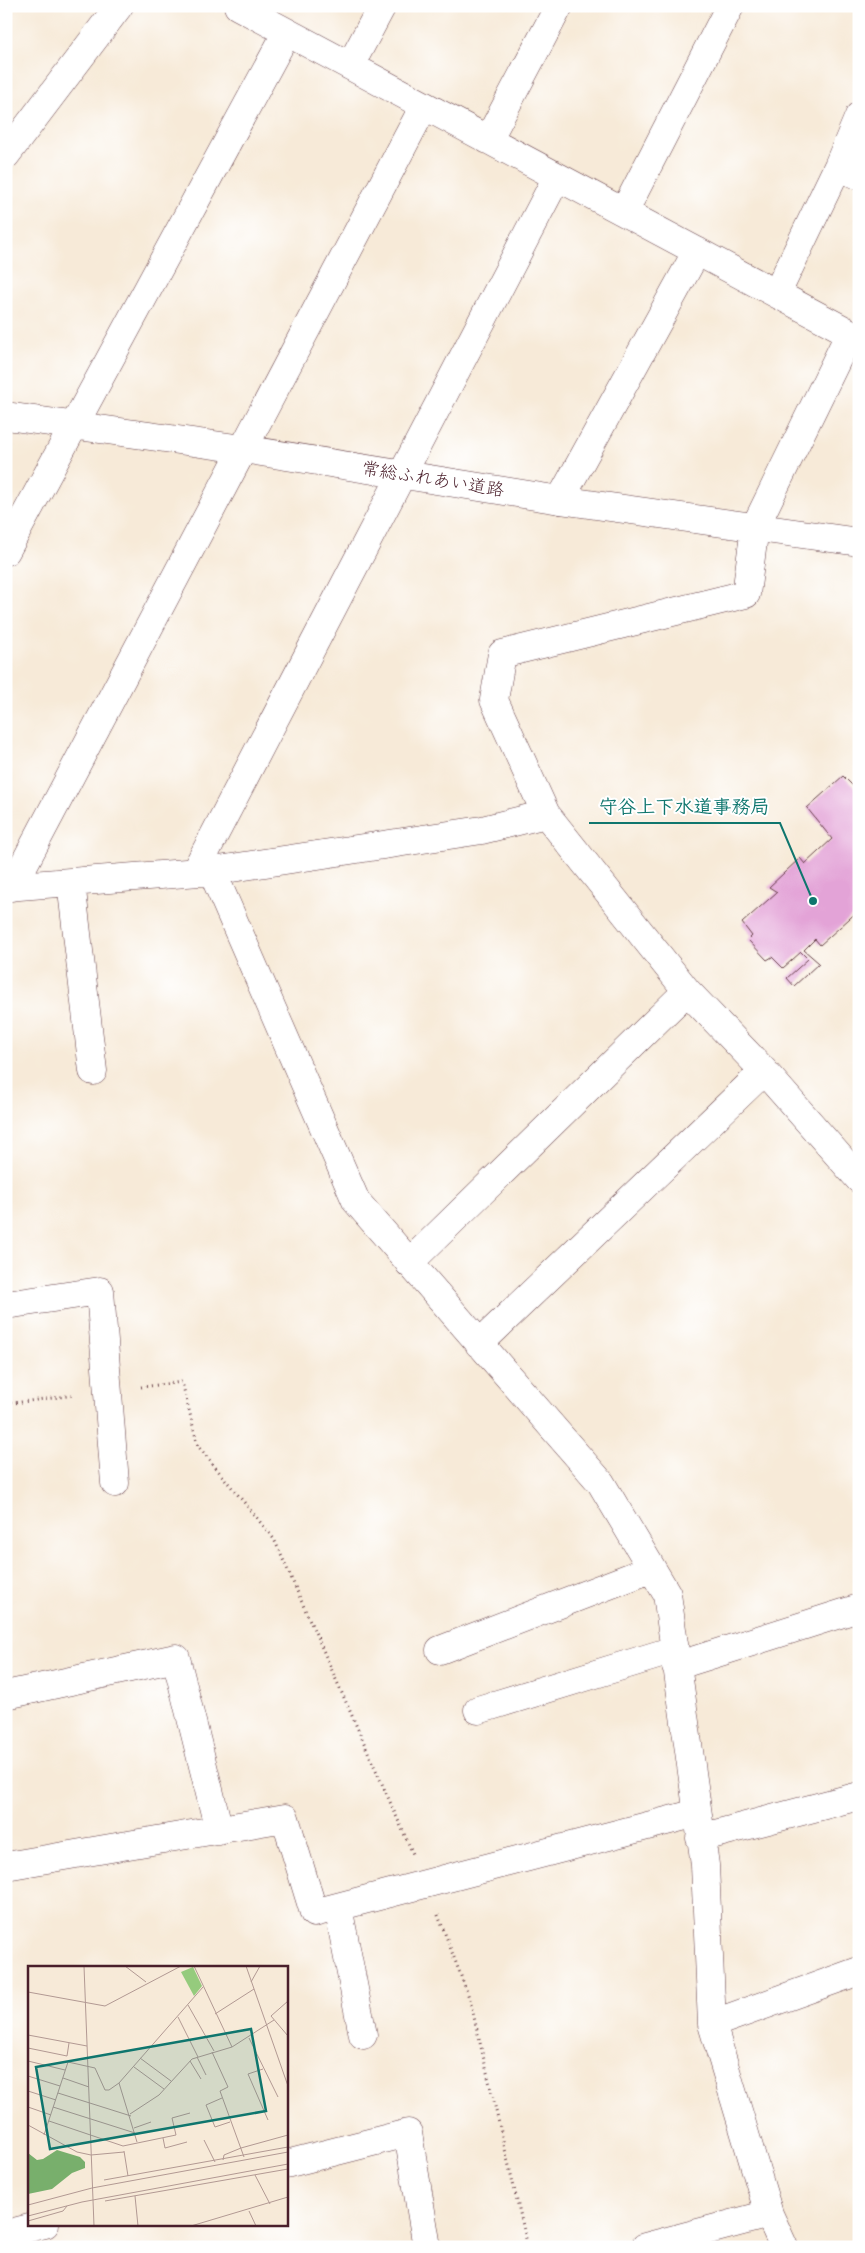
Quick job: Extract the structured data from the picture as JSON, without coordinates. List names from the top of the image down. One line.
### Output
{"streets":{"street":["常総ふれあい道路"]},"places":["守谷上下水道事務局"]}
